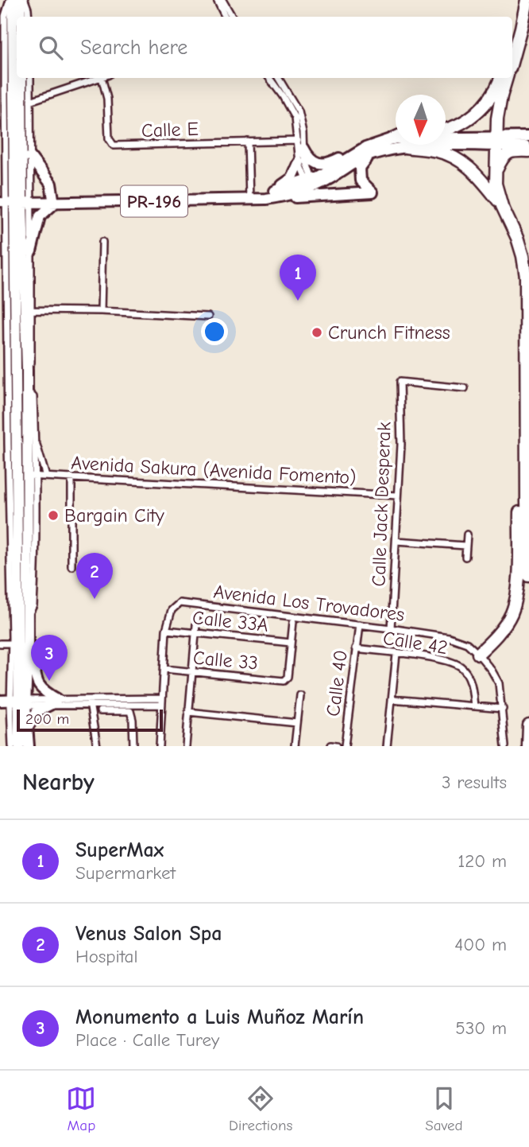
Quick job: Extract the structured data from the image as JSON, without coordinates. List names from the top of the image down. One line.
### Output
{"streets":{"main road":["PR-196"],"street":["Calle E","Avenida Sakura (Avenida Fomento)","Calle Jack Desperak","Avenida Los Trovadores","Calle 33A","Calle 42","Calle 33","Calle 40"]},"crossings":[["Avenida Sakura (Avenida Fomento)","Calle Jack Desperak"],["Calle Jack Desperak","Avenida Los Trovadores"],["Avenida Los Trovadores","Calle 33A"],["Avenida Los Trovadores","Calle 33"],["Avenida Los Trovadores","Calle 40"],["Calle 33A","Calle 33"],["Calle 42","Calle 40"]],"places":["Crunch Fitness","Bargain City"],"scale_bar":"200 m","north":"bottom","page":{"search":"Search here","pins":["1","2","3"],"scale":"200 m","heading":["Nearby","3 results"],"list":[{"mark":"1","name":"SuperMax","note":"Supermarket","value":"120 m"},{"mark":"2","name":"Venus Salon Spa","note":"Hospital","value":"400 m"},{"mark":"3","name":"Monumento a Luis Muñoz Marín","note":"Place · Calle Turey","value":"530 m"}],"nav":["Map","Directions","Saved"]}}
